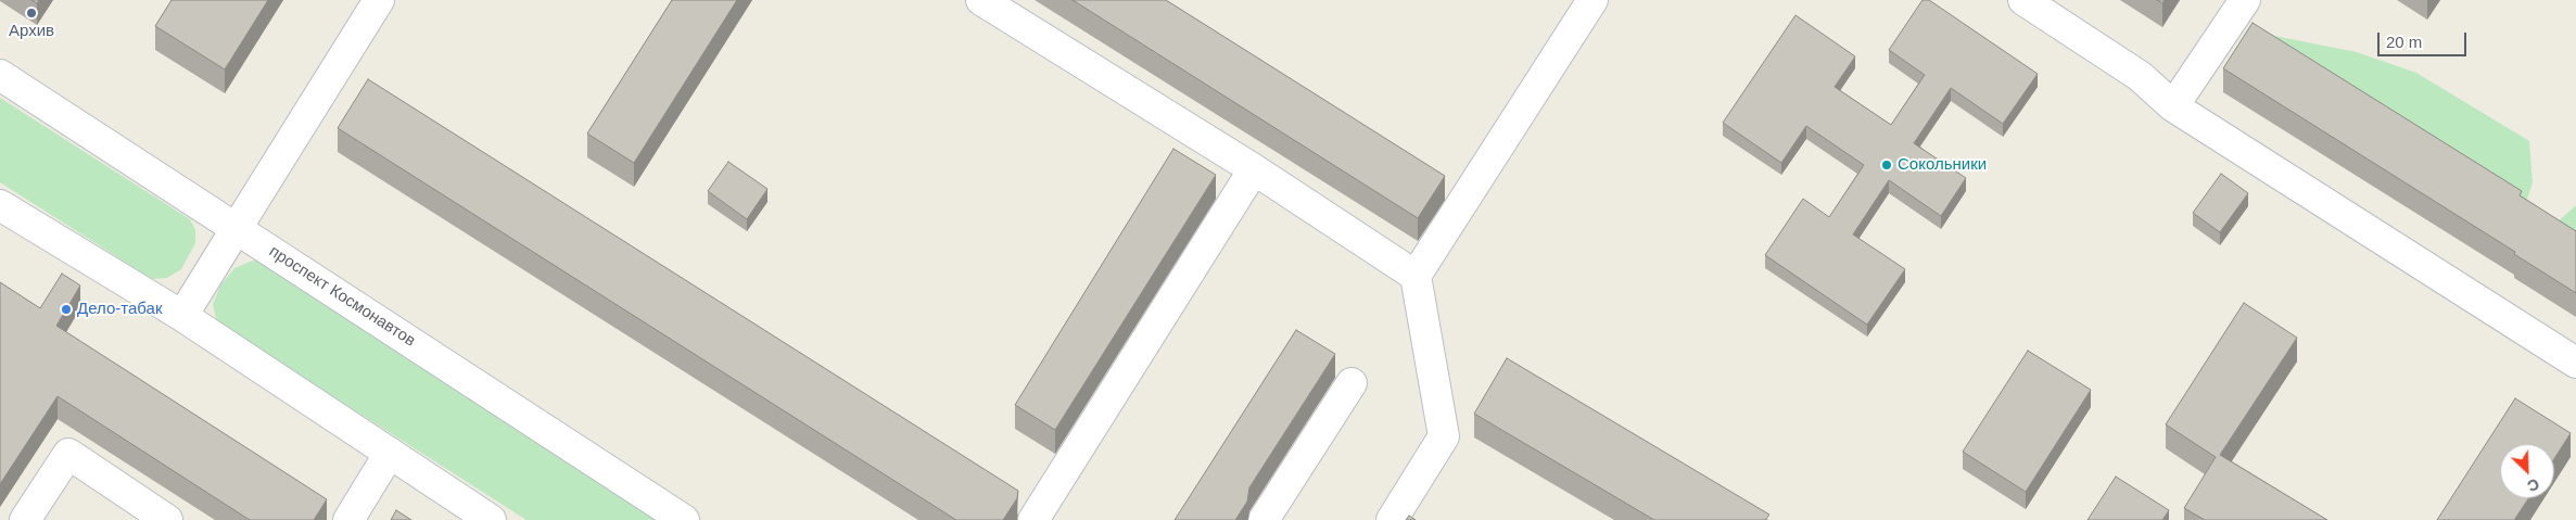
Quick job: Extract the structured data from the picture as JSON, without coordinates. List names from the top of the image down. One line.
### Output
{"streets":{"street":["проспект Космонавтов"]},"places":["Архив","Сокольники","Дело-табак"],"scale_bar":"20 m","north":"bottom right"}
